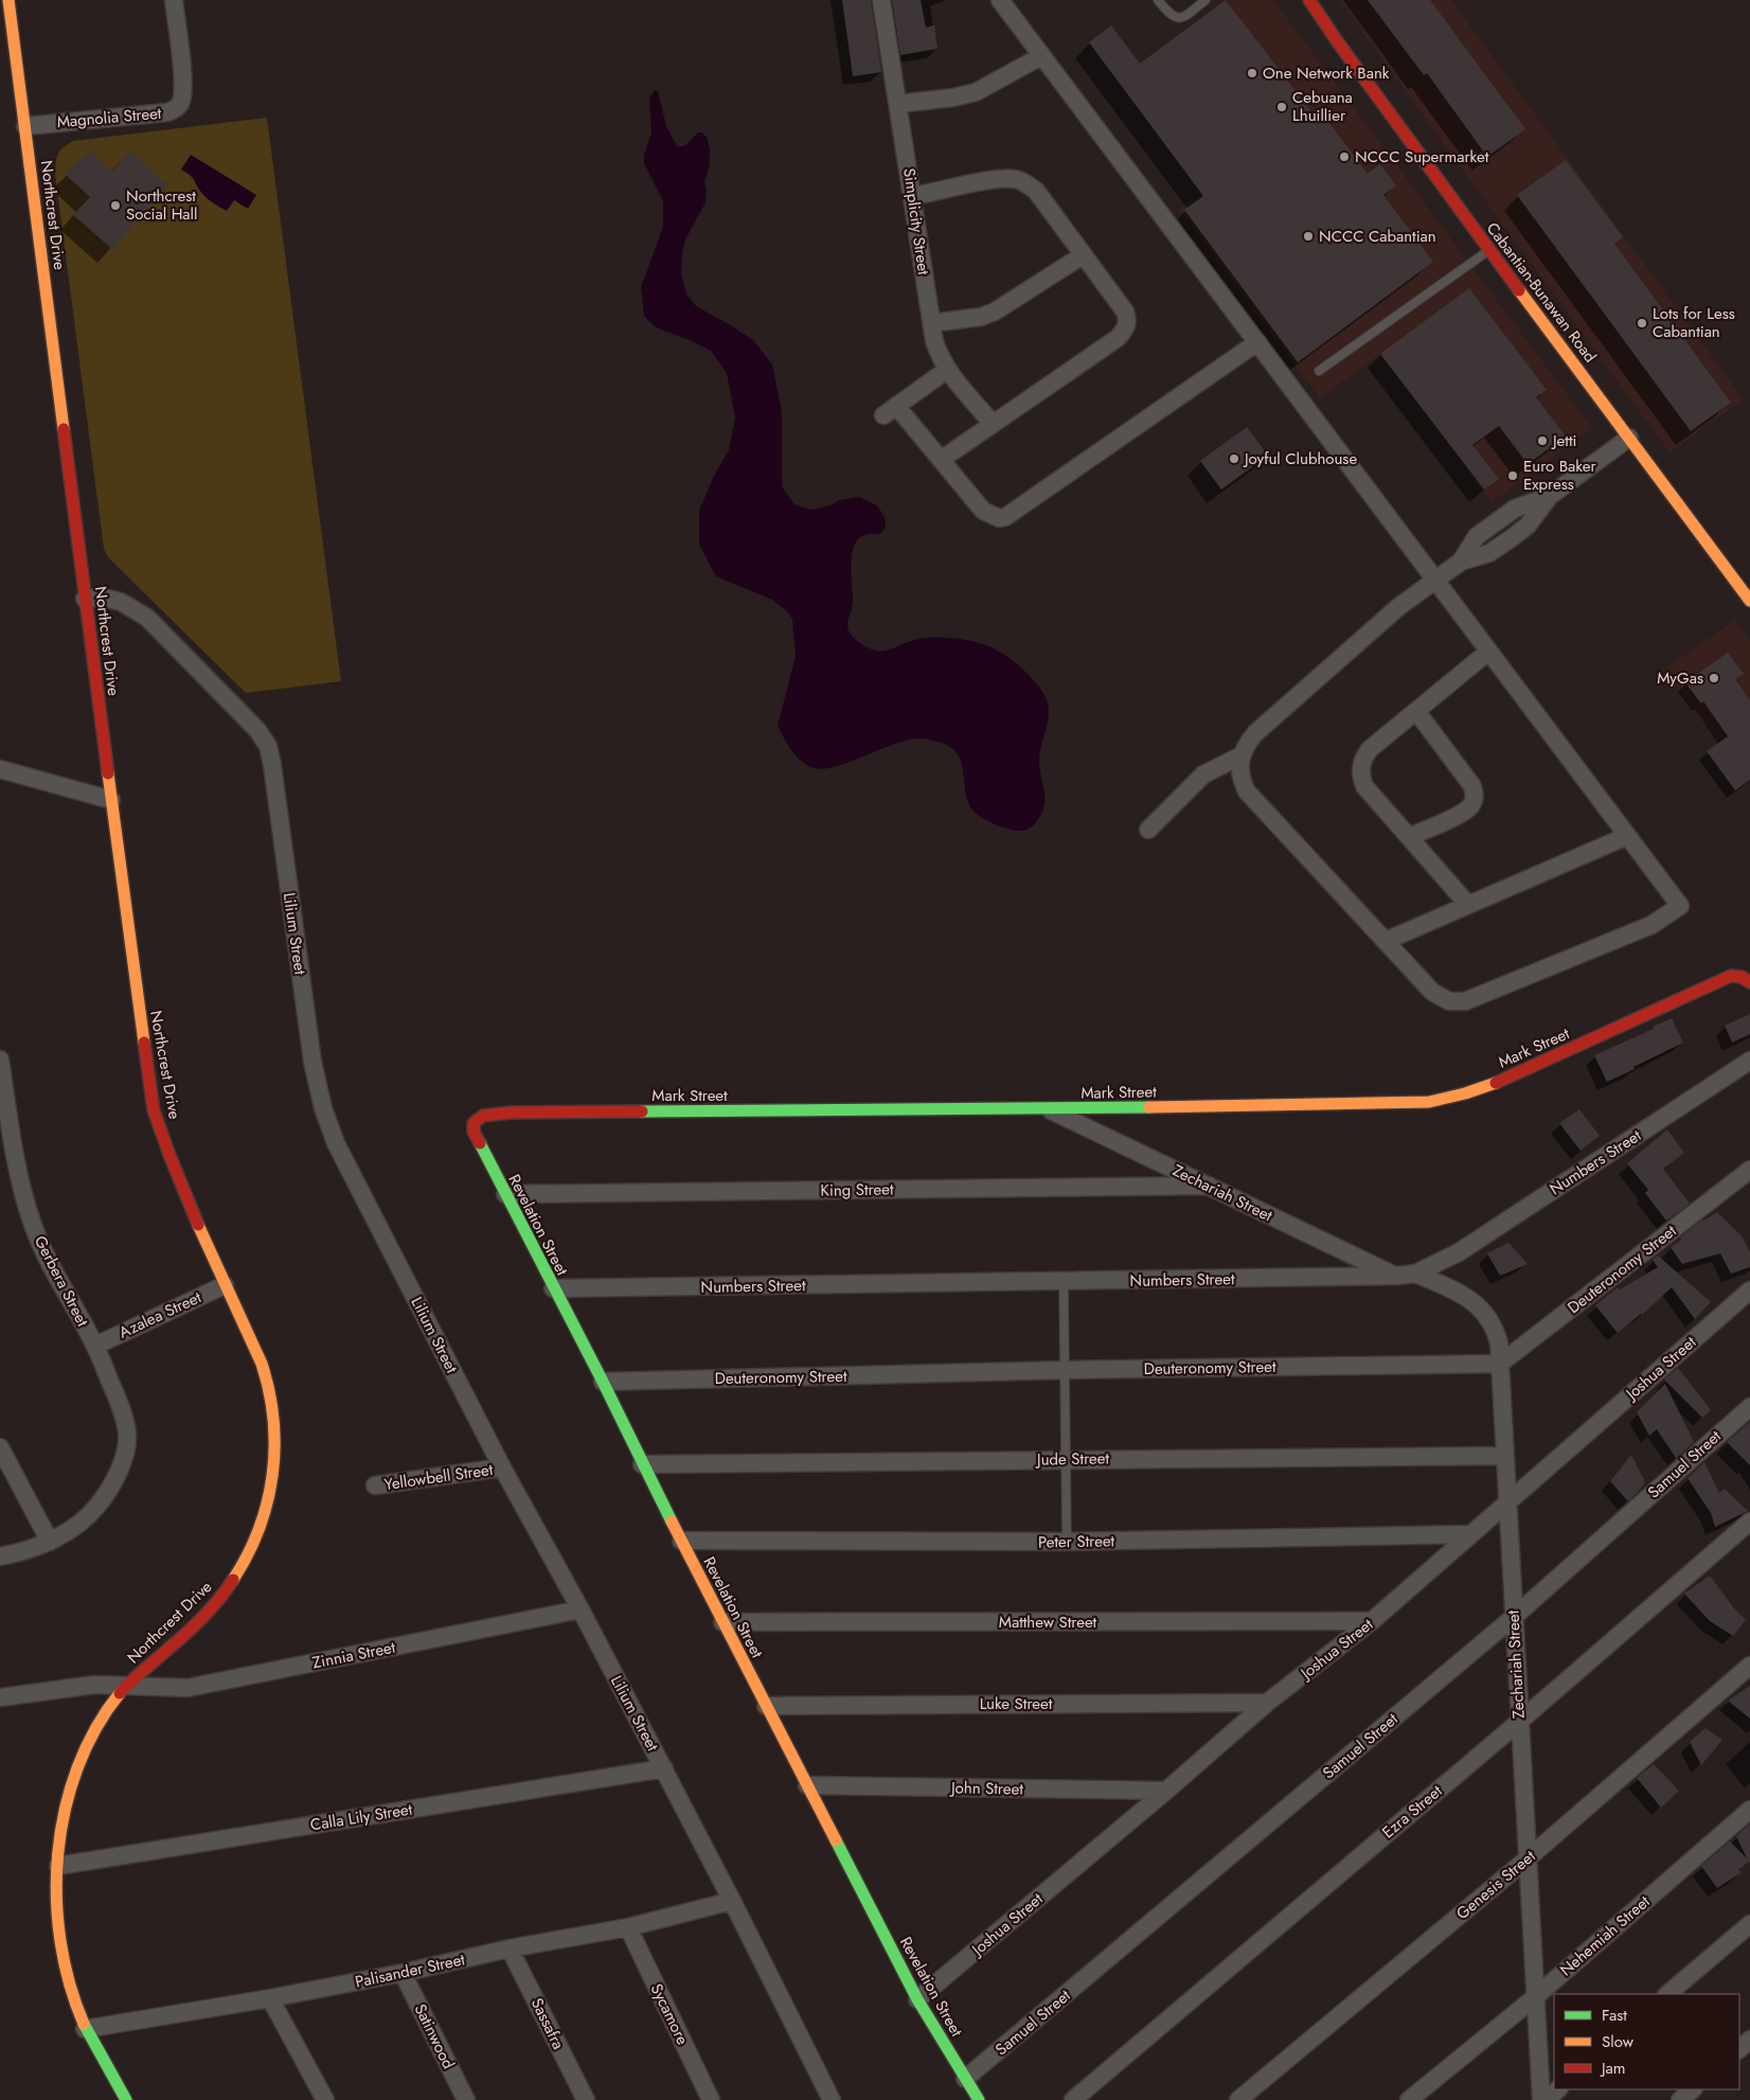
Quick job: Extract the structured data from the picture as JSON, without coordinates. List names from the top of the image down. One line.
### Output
{"streets":{"street":["Magnolia Street","Northcrest Drive","Simplicity Street","Cabantian-Bunawan Road","Lilium Street","Mark Street","Numbers Street","King Street","Zechariah Street","Revelation Street","Deuteronomy Street","Gerbera Street","Azalea Street","Joshua Street","Jude Street","Samuel Street","Yellowbell Street","Peter Street","Matthew Street","Zinnia Street","Luke Street","John Street","Ezra Street","Calla Lily Street","Genesis Street","Nehemiah Street","Palisander Street","Sycamore","Sassafra","Satinwood"]},"crossings":[["Magnolia Street","Northcrest Drive"],["Northcrest Drive","Lilium Street"],["Northcrest Drive","Azalea Street"],["Northcrest Drive","Zinnia Street"],["Northcrest Drive","Calla Lily Street"],["Northcrest Drive","Palisander Street"],["Lilium Street","Yellowbell Street"],["Lilium Street","Zinnia Street"],["Lilium Street","Calla Lily Street"],["Lilium Street","Palisander Street"],["Mark Street","Zechariah Street"],["Mark Street","Revelation Street"],["Numbers Street","Zechariah Street"],["Numbers Street","Revelation Street"],["King Street","Zechariah Street"],["King Street","Revelation Street"],["Zechariah Street","Deuteronomy Street"],["Zechariah Street","Joshua Street"],["Zechariah Street","Jude Street"],["Zechariah Street","Samuel Street"],["Zechariah Street","Ezra Street"],["Zechariah Street","Genesis Street"],["Zechariah Street","Nehemiah Street"],["Revelation Street","Deuteronomy Street"],["Revelation Street","Joshua Street"],["Revelation Street","Jude Street"],["Revelation Street","Samuel Street"],["Revelation Street","Peter Street"],["Revelation Street","Matthew Street"],["Revelation Street","Luke Street"],["Revelation Street","John Street"],["Gerbera Street","Azalea Street"],["Joshua Street","Peter Street"],["Joshua Street","Matthew Street"],["Joshua Street","Luke Street"],["Joshua Street","John Street"],["Palisander Street","Sycamore"],["Palisander Street","Sassafra"],["Palisander Street","Satinwood"]],"places":["One Network Bank","Cebuana Lhuillier","NCCC Supermarket","Northcrest Social Hall","NCCC Cabantian","Lots for Less Cabantian","Jetti","Joyful Clubhouse","Euro Baker Express","MyGas"],"legend":["Fast","Slow","Jam"]}
